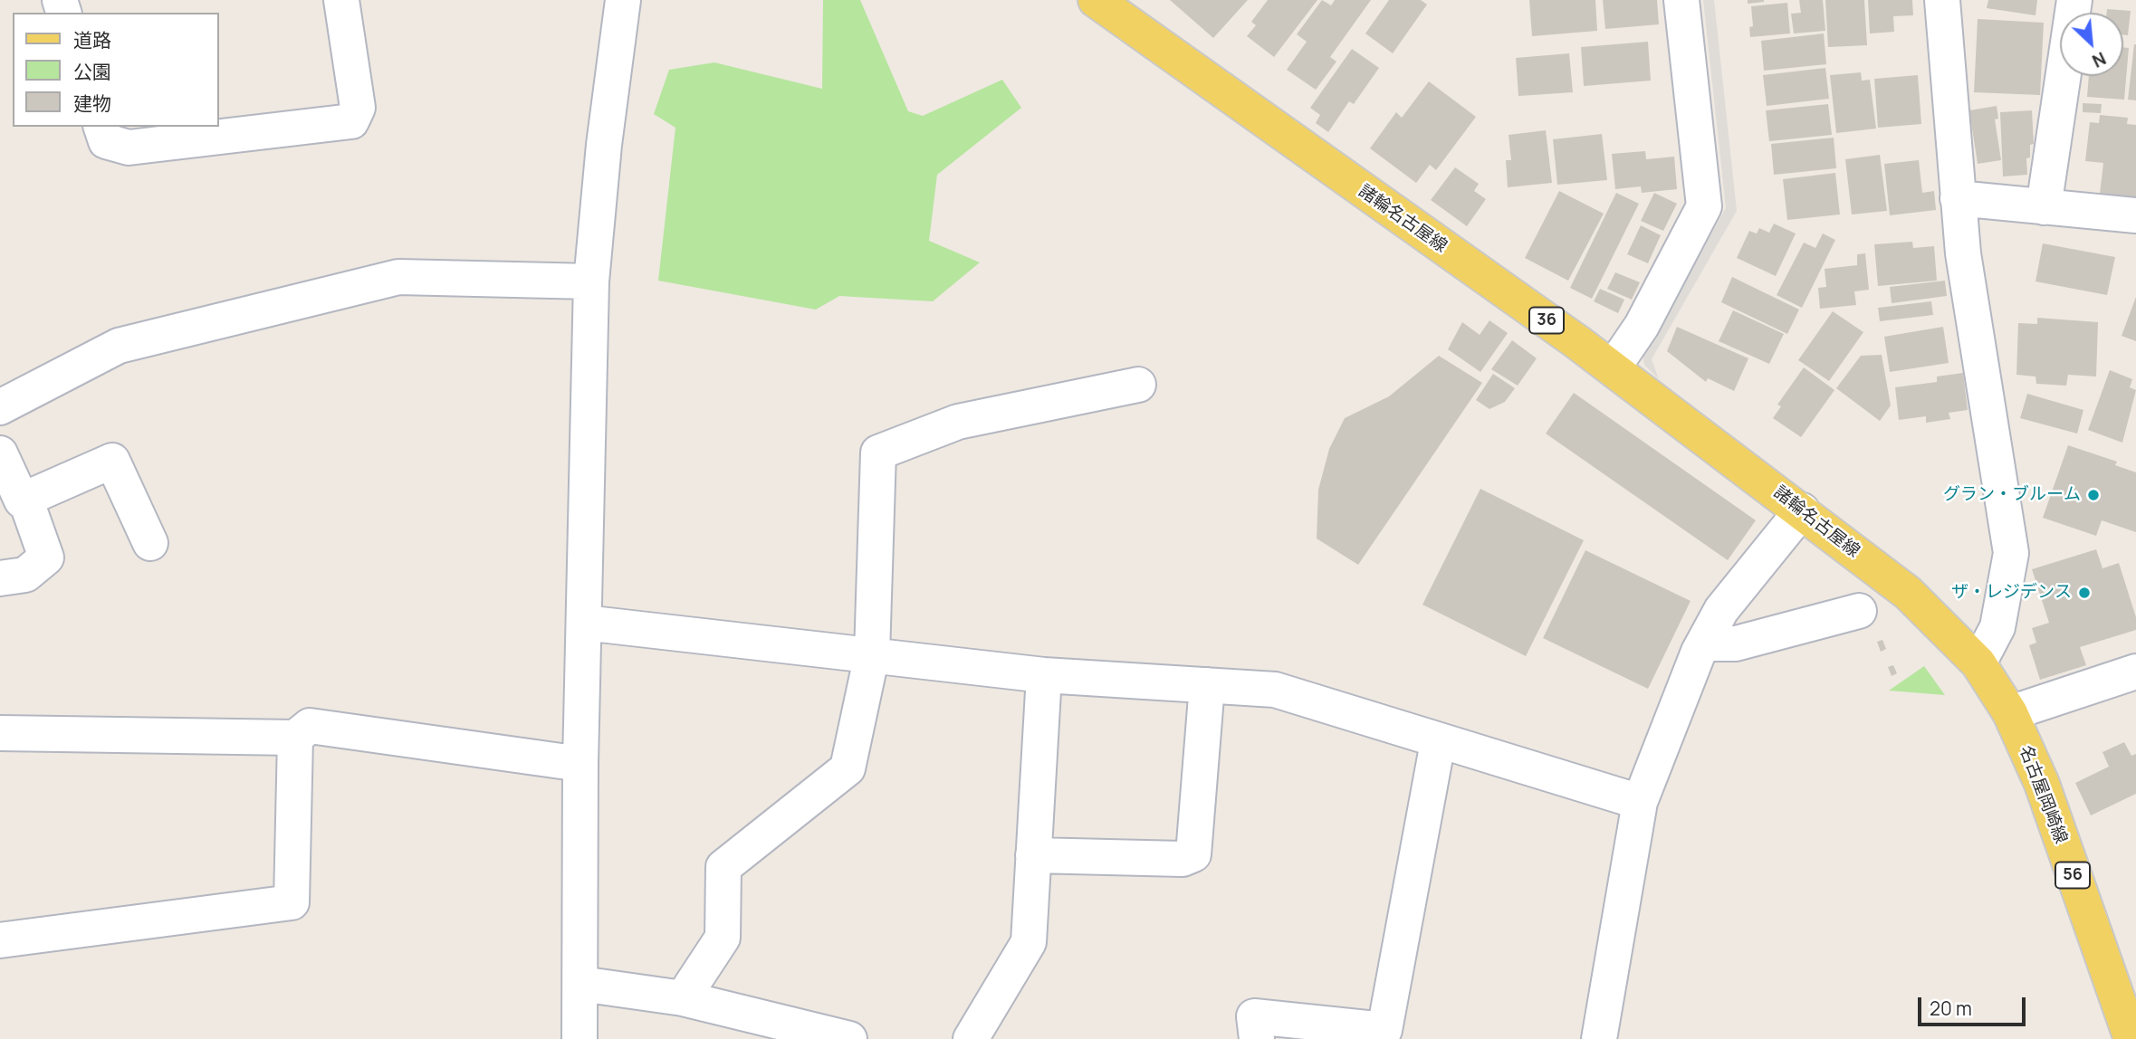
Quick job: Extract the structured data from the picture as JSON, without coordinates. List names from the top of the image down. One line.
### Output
{"streets":{"main road":["諸輪名古屋線","36","名古屋岡崎線","56"]},"crossings":[["諸輪名古屋線","名古屋岡崎線"]],"places":["グラン・ブルーム","ザ・レジデンス"],"legend":["道路","公園","建物"],"scale_bar":"20 m","north":"bottom right"}
